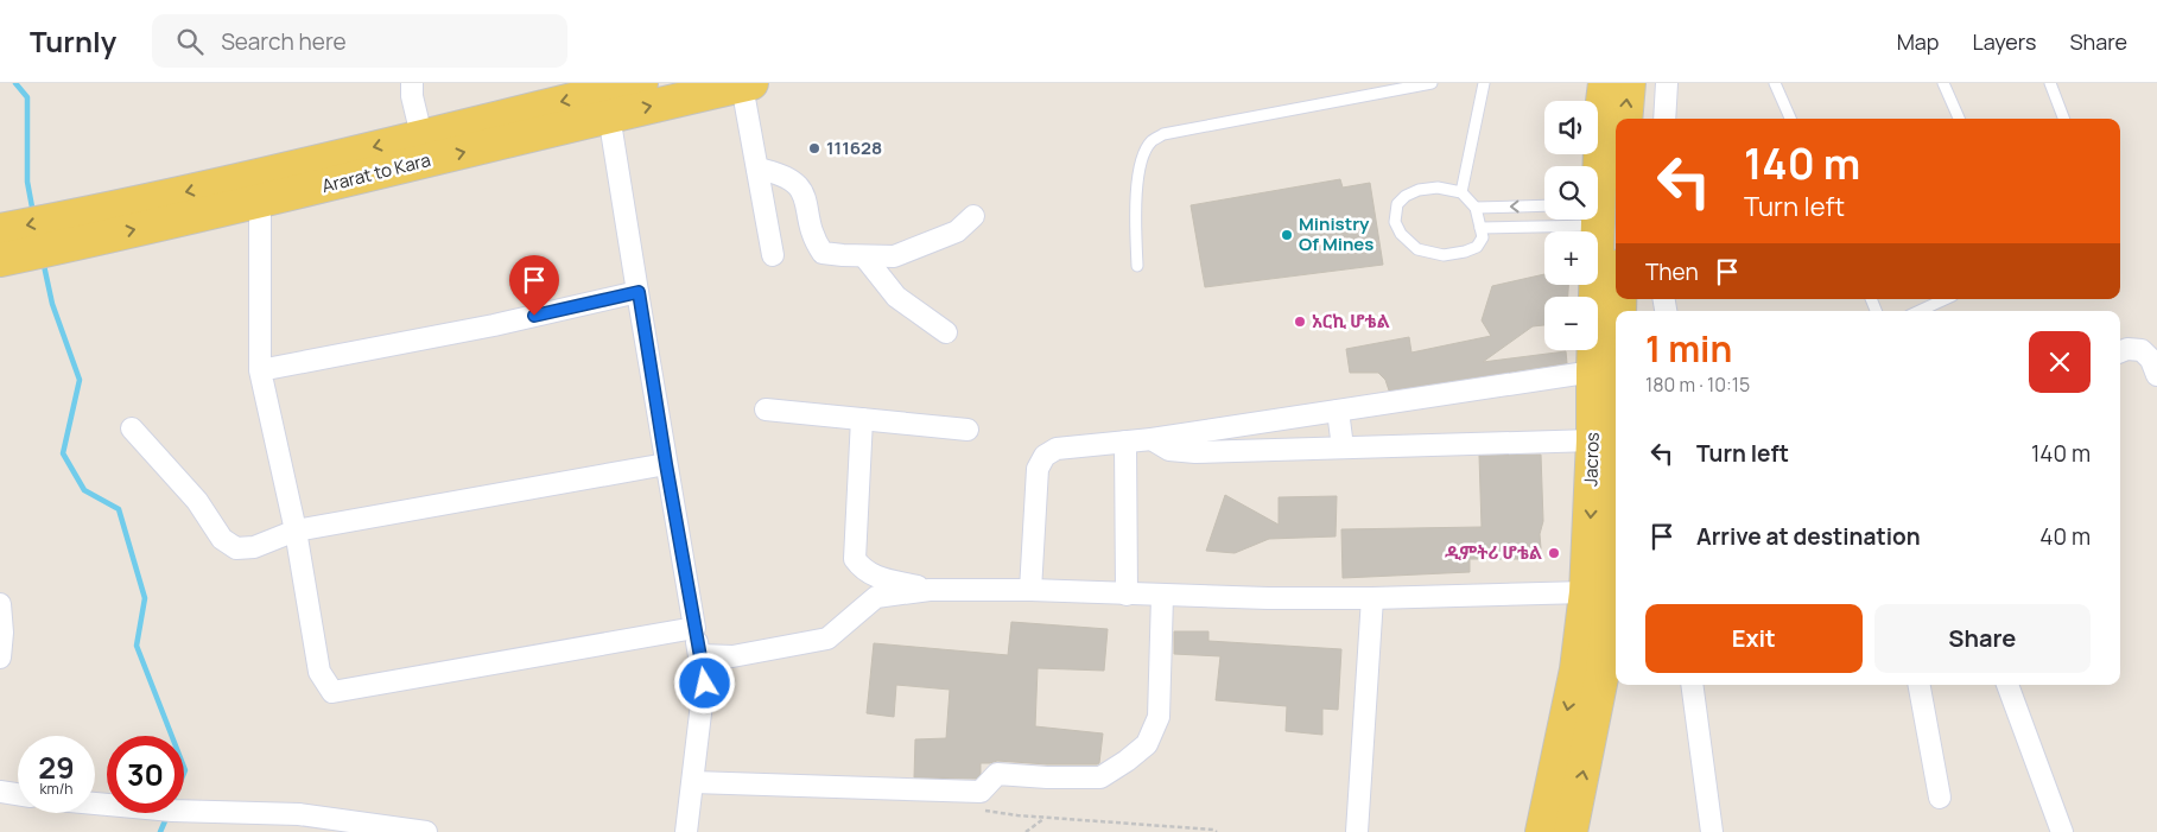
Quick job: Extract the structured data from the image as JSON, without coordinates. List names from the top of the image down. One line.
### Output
{"streets":{"main road":["Ararat to Kara","Jacros"]},"places":["111628","Ministry Of Mines","አርኪ ሆቴል","ዲምትሪ ሆቴል"],"page":{"header":"Turnly","search":"Search here","nav":["Map","Layers","Share"],"map_buttons":["+","−"],"turn":["140 m","Turn left"],"then":"Then","heading":["1 min","180 m · 10:15"],"list":[{"name":"Turn left","value":"140 m"},{"name":"Arrive at destination","value":"40 m"}],"buttons":["Exit","Share"],"speed":"29 km/h","limit":"30"}}
